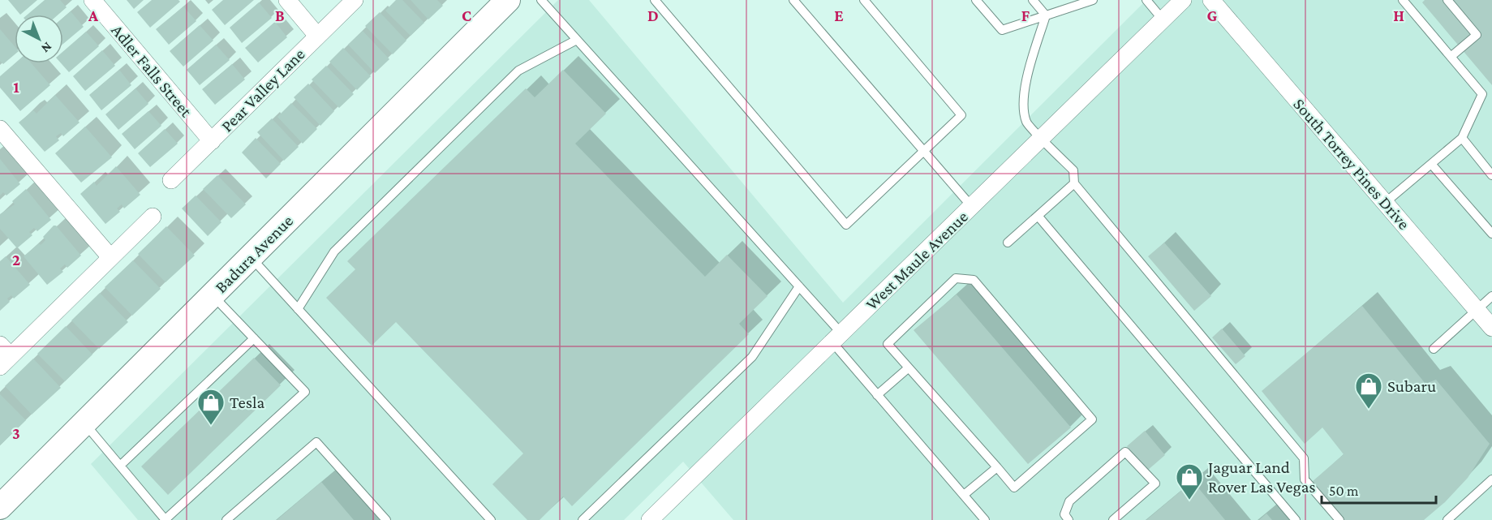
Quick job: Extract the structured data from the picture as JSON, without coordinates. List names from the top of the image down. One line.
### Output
{"streets":{"main road":["Badura Avenue"],"street":["Adler Falls Street","Pear Valley Lane","South Torrey Pines Drive","West Maule Avenue"]},"crossings":[["Adler Falls Street","Pear Valley Lane"]],"places":{"shop":["Subaru","Tesla","Jaguar Land Rover Las Vegas"]},"scale_bar":"50 m","north":"bottom right","grid":{"columns":["A","B","C","D","E","F","G","H"],"rows":["1","2","3"]}}
